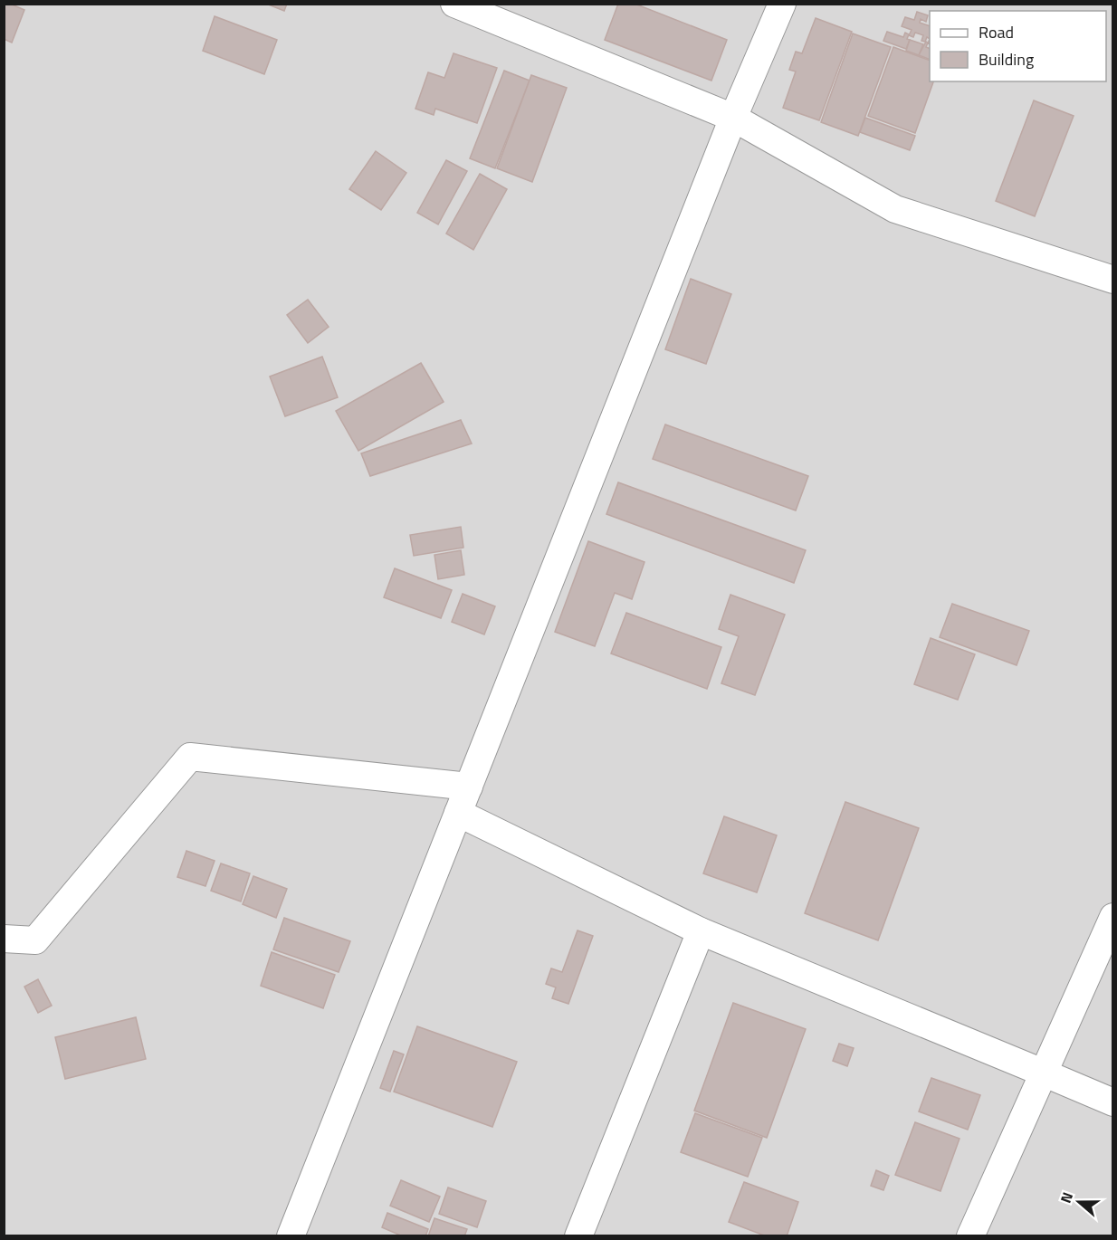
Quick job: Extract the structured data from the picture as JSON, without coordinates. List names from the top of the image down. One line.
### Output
{"legend":["Road","Building"],"north":"left"}
